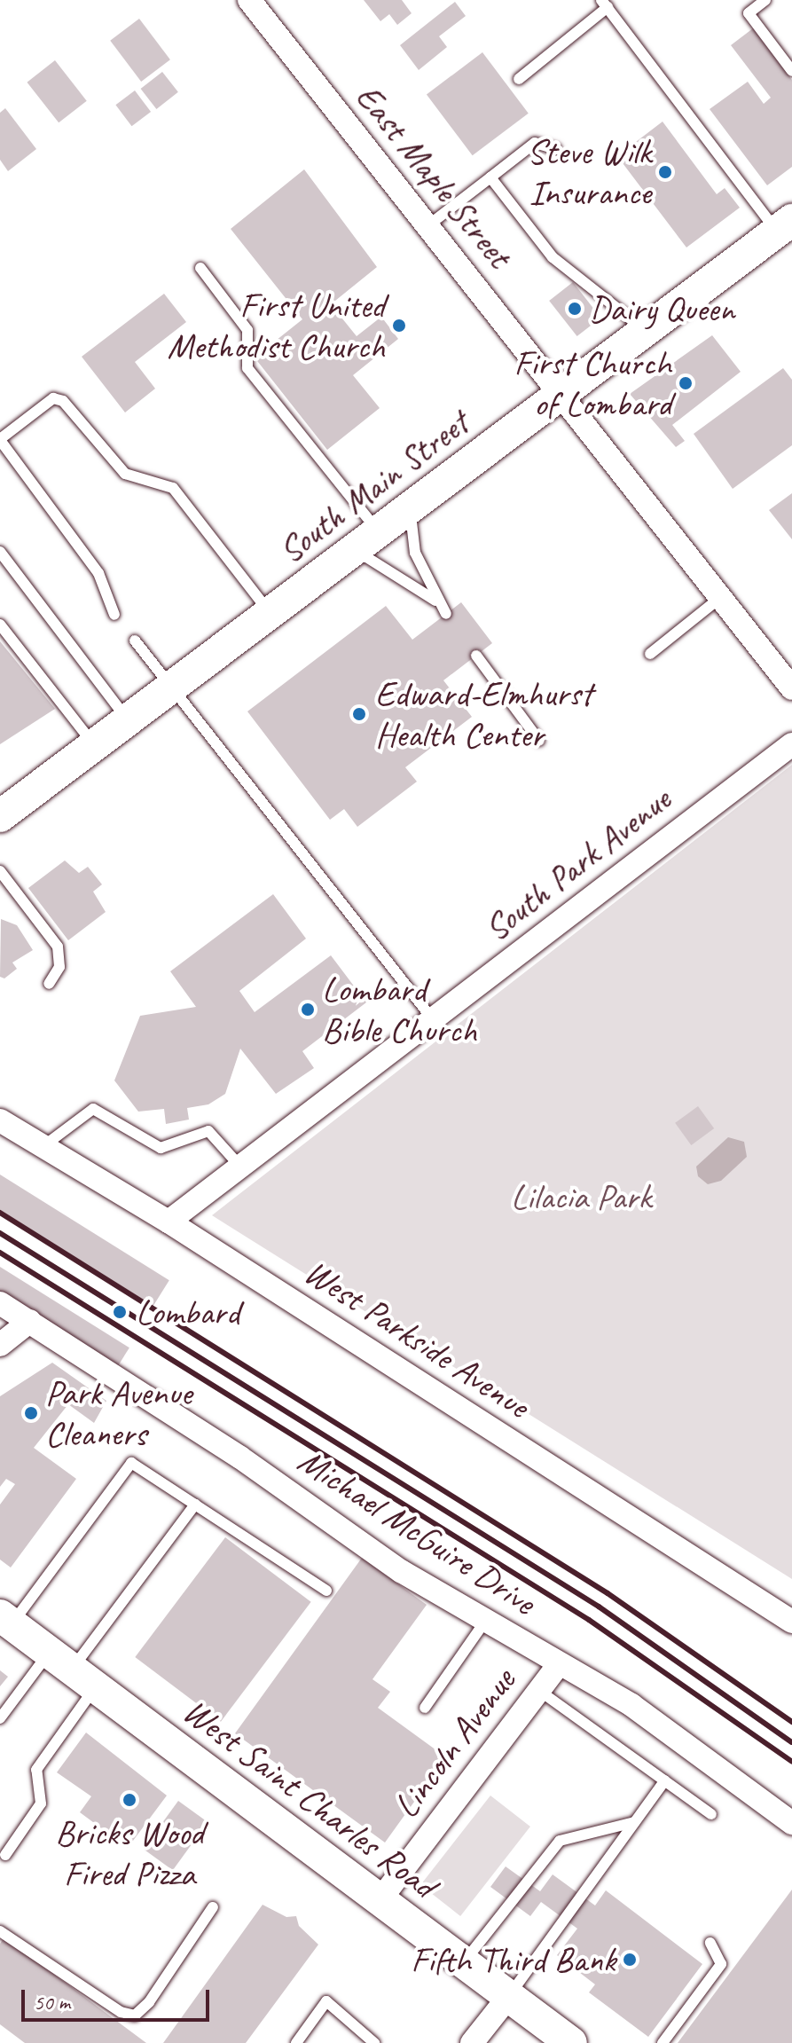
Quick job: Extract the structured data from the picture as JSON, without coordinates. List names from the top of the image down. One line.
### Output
{"streets":{"main road":["South Main Street","West Saint Charles Road"],"street":["East Maple Street","South Park Avenue","West Parkside Avenue","Michael McGuire Drive","Lincoln Avenue"]},"crossings":[["East Maple Street","South Main Street"],["South Park Avenue","West Parkside Avenue"],["Michael McGuire Drive","Lincoln Avenue"],["Lincoln Avenue","West Saint Charles Road"]],"parks":["Lilacia Park"],"places":["Steve Wilk Insurance","Dairy Queen","First United Methodist Church","First Church of Lombard","Edward-Elmhurst Health Center","Lombard Bible Church","Lombard","Park Avenue Cleaners","Bricks Wood Fired Pizza","Fifth Third Bank"],"scale_bar":"50 m"}
